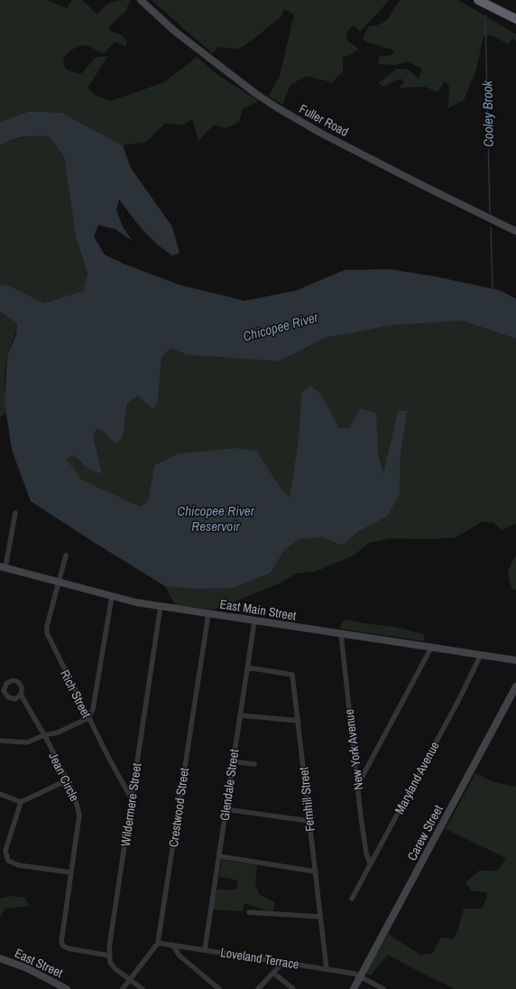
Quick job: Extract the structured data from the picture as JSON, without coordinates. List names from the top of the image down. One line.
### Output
{"streets":{"main road":["Fuller Road","East Main Street","Carew Street","East Street"],"street":["Rich Street","New York Avenue","Jean Circle","Maryland Avenue","Glendale Street","Fernhill Street","Wildermere Street","Crestwood Street","Loveland Terrace"]},"crossings":[["East Main Street","Rich Street"],["East Main Street","New York Avenue"],["East Main Street","Maryland Avenue"],["East Main Street","Glendale Street"],["East Main Street","Wildermere Street"],["East Main Street","Crestwood Street"],["Rich Street","Wildermere Street"],["New York Avenue","Maryland Avenue"],["Jean Circle","Wildermere Street"],["Glendale Street","Fernhill Street"],["Glendale Street","Loveland Terrace"],["Fernhill Street","Loveland Terrace"],["Crestwood Street","Loveland Terrace"],["Carew Street","Loveland Terrace"]],"water":["Cooley Brook","Chicopee River","Chicopee River Reservoir"]}
